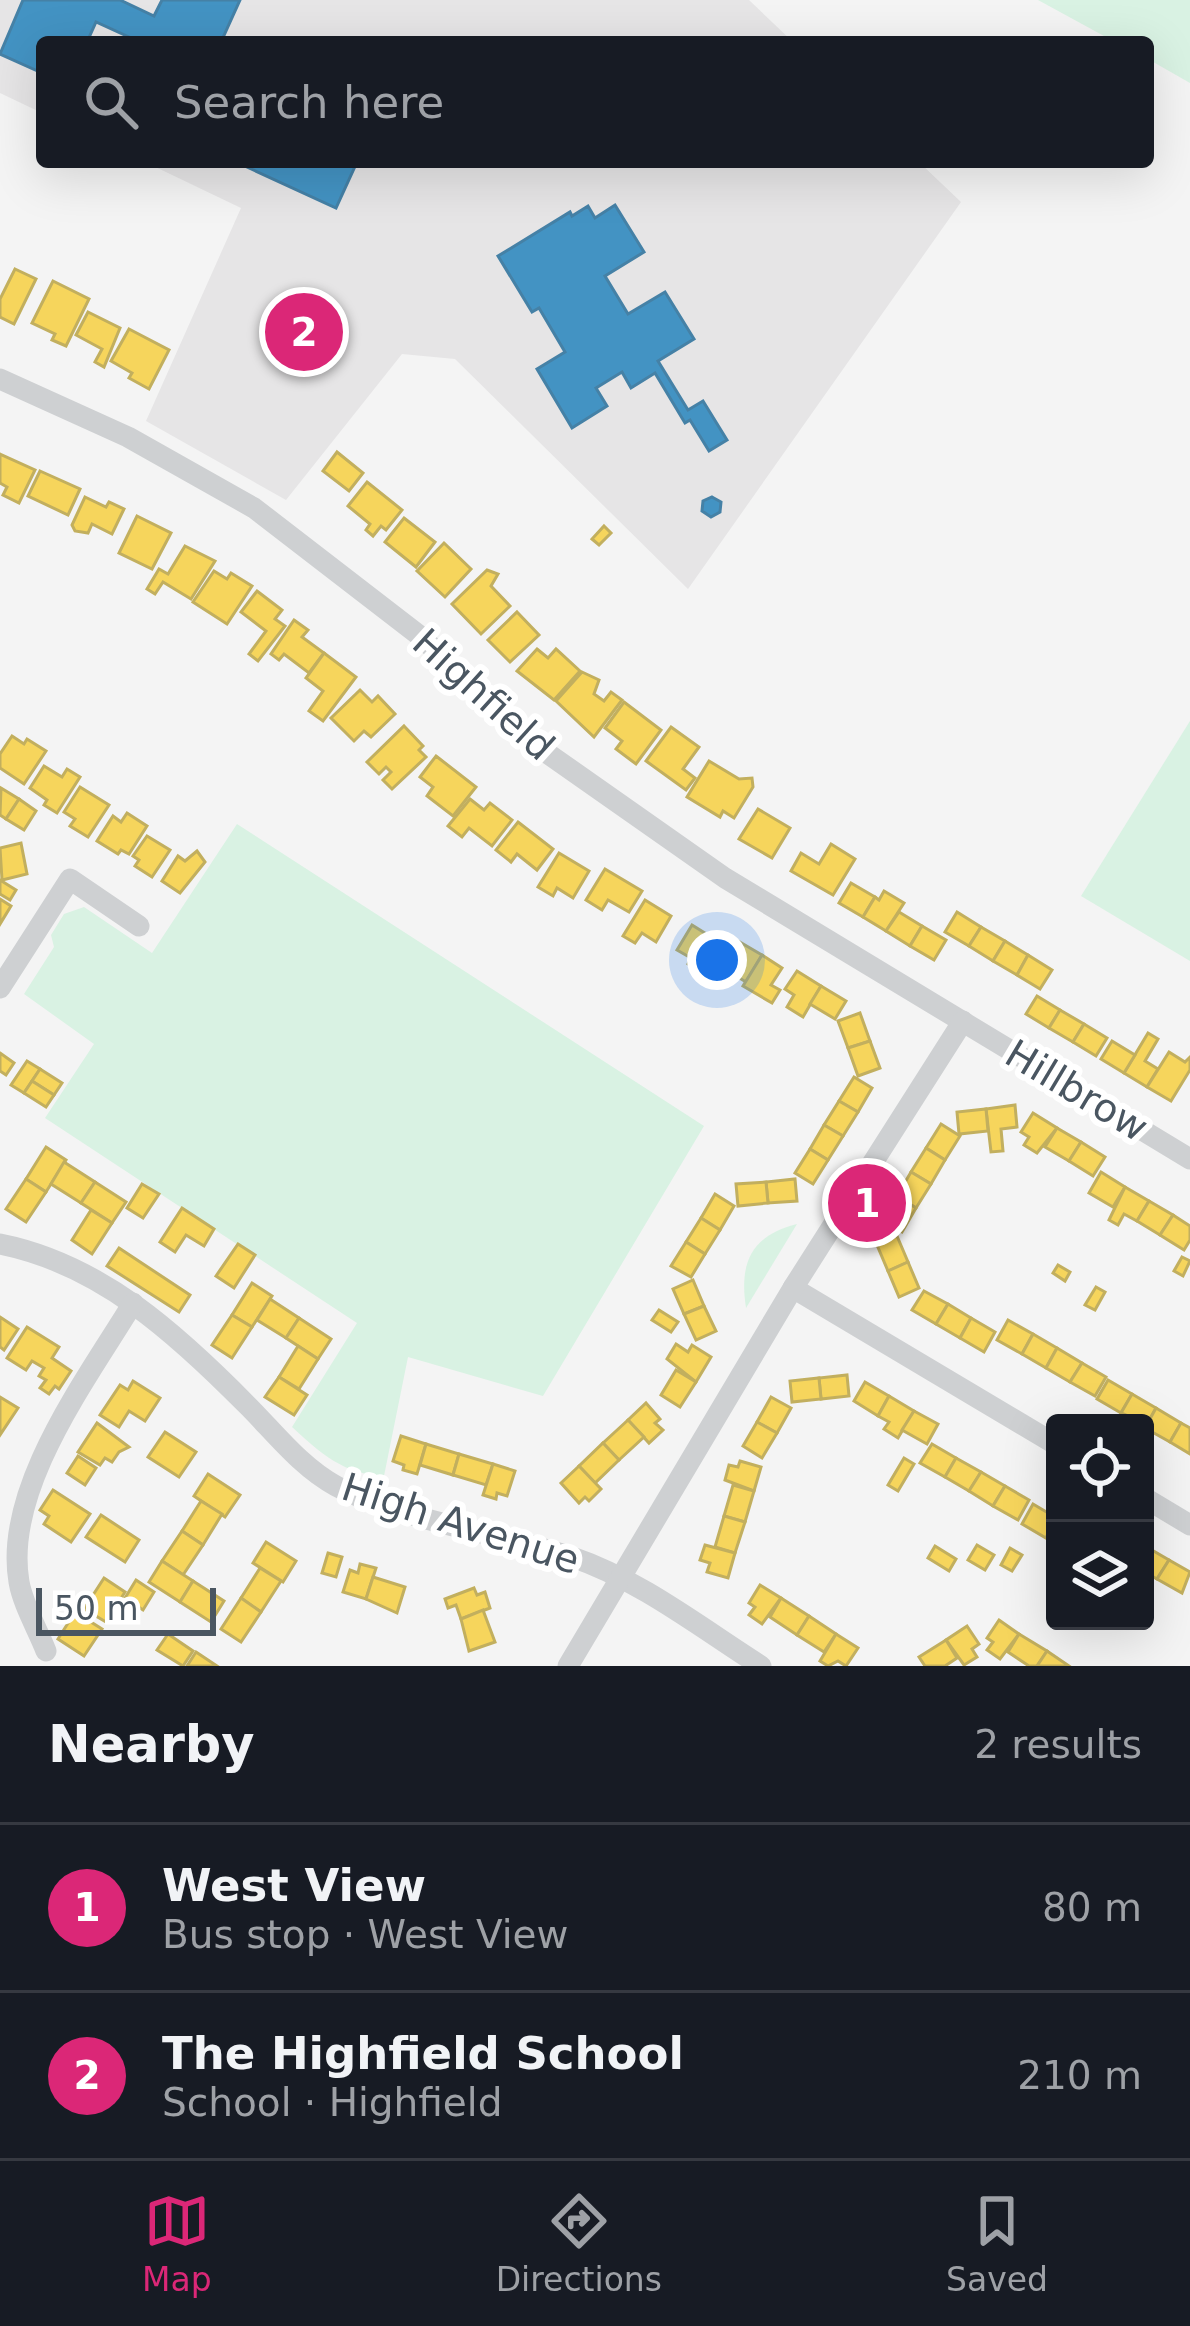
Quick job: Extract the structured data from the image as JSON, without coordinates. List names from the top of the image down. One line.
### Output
{"streets":{"street":["Highfield","Hillbrow","High Avenue"]},"crossings":[["Highfield","Hillbrow"]],"scale_bar":"50 m","page":{"search":"Search here","pins":["2","1"],"scale":"50 m","heading":["Nearby","2 results"],"list":[{"mark":"1","name":"West View","note":"Bus stop · West View","value":"80 m"},{"mark":"2","name":"The Highfield School","note":"School · Highfield","value":"210 m"}],"nav":["Map","Directions","Saved"]}}
